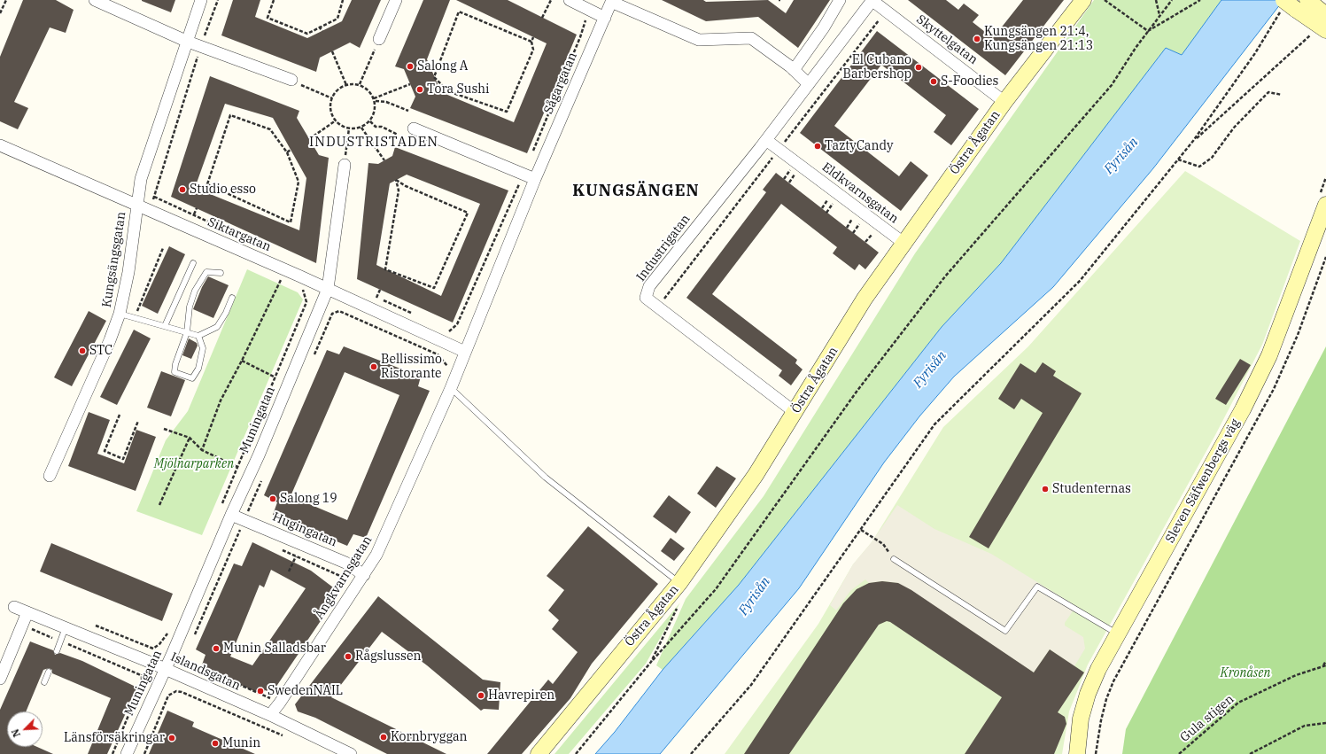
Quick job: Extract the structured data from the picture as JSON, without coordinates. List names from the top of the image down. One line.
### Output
{"streets":{"street":["Skyttelgatan","Sågargatan","Östra Ågatan","Eldkvarnsgatan","Siktargatan","Industrigatan","Kungsängsgatan","Muningatan","Sleven Säfwenbergs väg","Hugingatan","Ångkvarnsgatan","Islandsgatan"],"path":["Gula stigen"]},"crossings":[["Skyttelgatan","Östra Ågatan"],["Skyttelgatan","Industrigatan"],["Sågargatan","Siktargatan"],["Sågargatan","Ångkvarnsgatan"],["Östra Ågatan","Eldkvarnsgatan"],["Östra Ågatan","Industrigatan"],["Eldkvarnsgatan","Industrigatan"],["Siktargatan","Kungsängsgatan"],["Siktargatan","Muningatan"],["Siktargatan","Ångkvarnsgatan"],["Muningatan","Hugingatan"],["Muningatan","Islandsgatan"],["Hugingatan","Ångkvarnsgatan"],["Ångkvarnsgatan","Islandsgatan"]],"districts":["INDUSTRISTADEN","KUNGSÄNGEN"],"water":["Fyrisån"],"parks":["Mjölnarparken","Kronåsen"],"places":["Kungsängen 21:4, Kungsängen 21:13","Salong A","El Cubano Barbershop","S-Foodies","Tora Sushi","TaztyCandy","Studio esso","STC","Bellissimo Ristorante","Studenternas","Salong 19","Munin Salladsbar","Rågslussen","SwedenNAIL","Havrepiren","Kornbryggan","Länsförsäkringar","Munin"],"north":"bottom left"}
